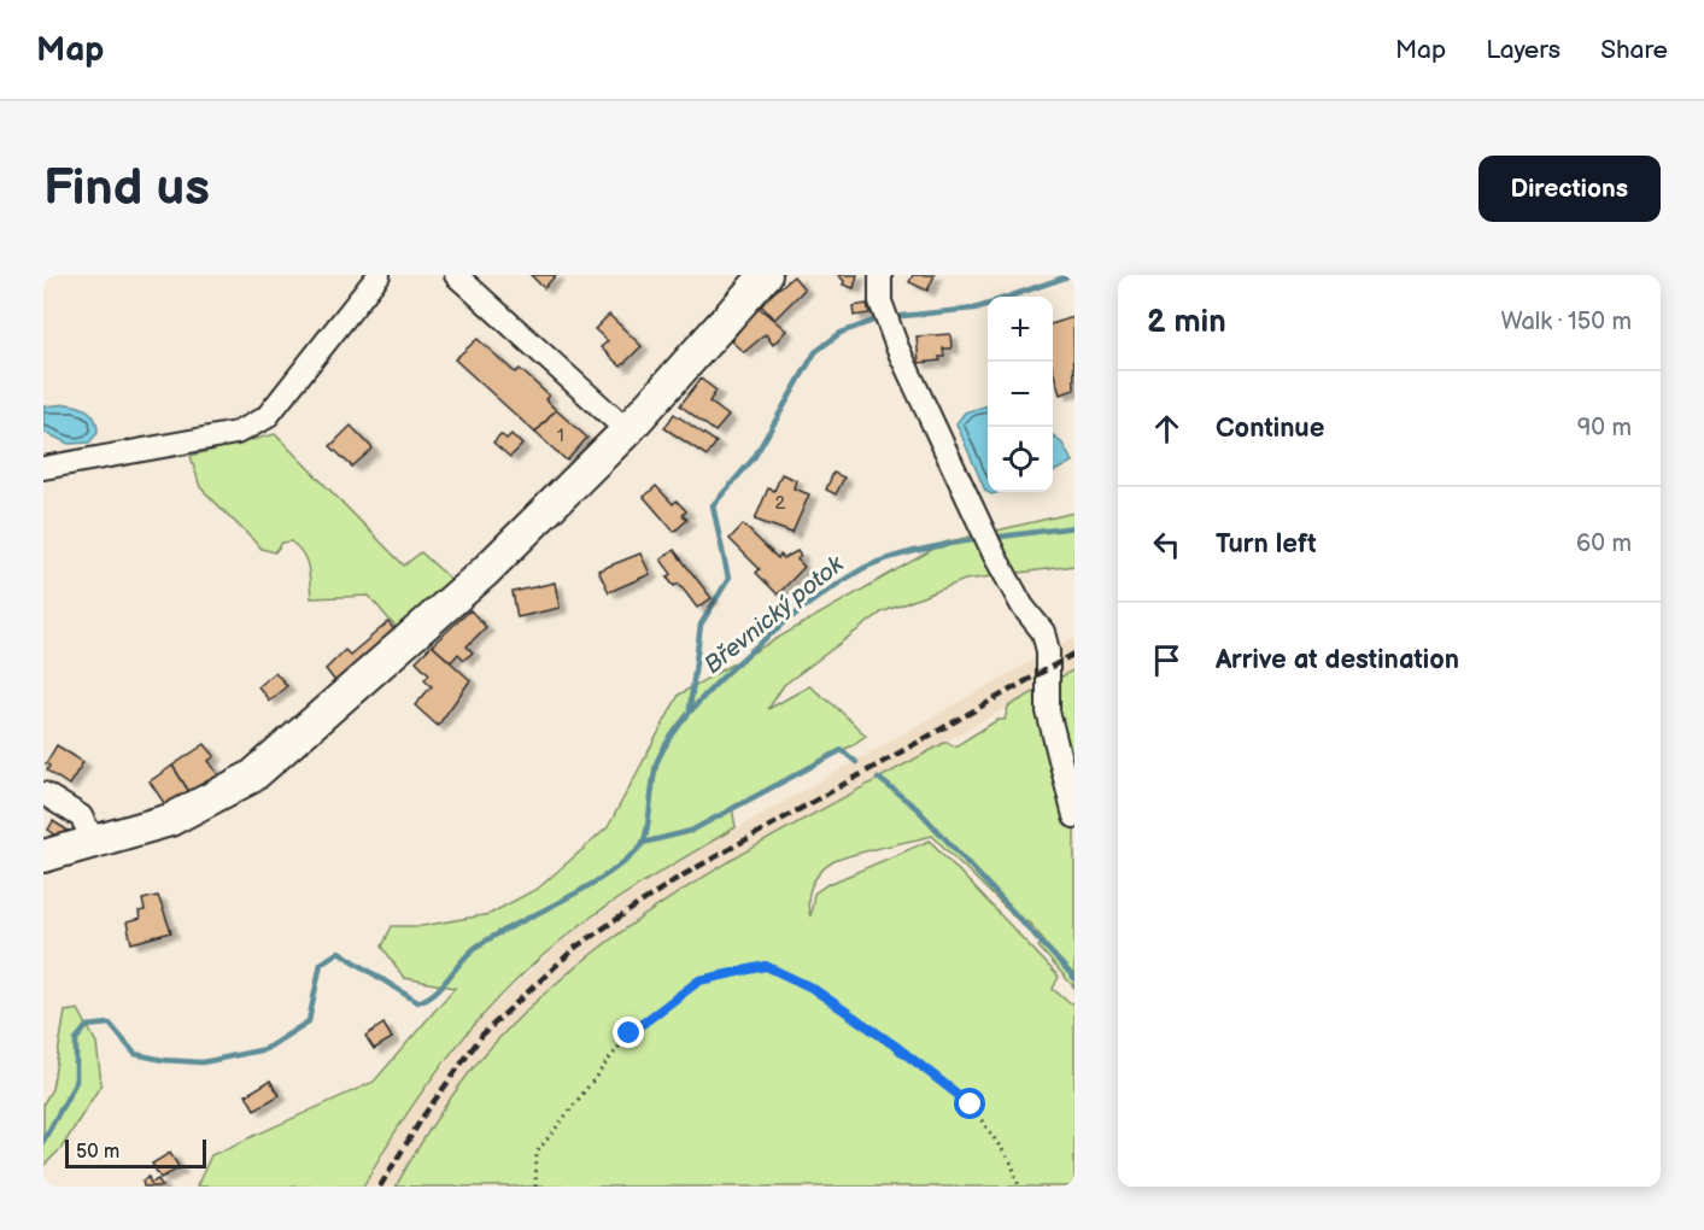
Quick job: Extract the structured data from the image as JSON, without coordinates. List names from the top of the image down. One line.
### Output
{"water":["Břevnický potok"],"house_numbers":["1","2"],"scale_bar":"50 m","page":{"header":"Map","nav":["Map","Layers","Share"],"buttons":"Directions","title":"Find us","heading":["2 min","Walk · 150 m"],"map_buttons":["+","−"],"list":[["Continue","90 m"],["Turn left","60 m"],"Arrive at destination"],"scale":"50 m"}}
